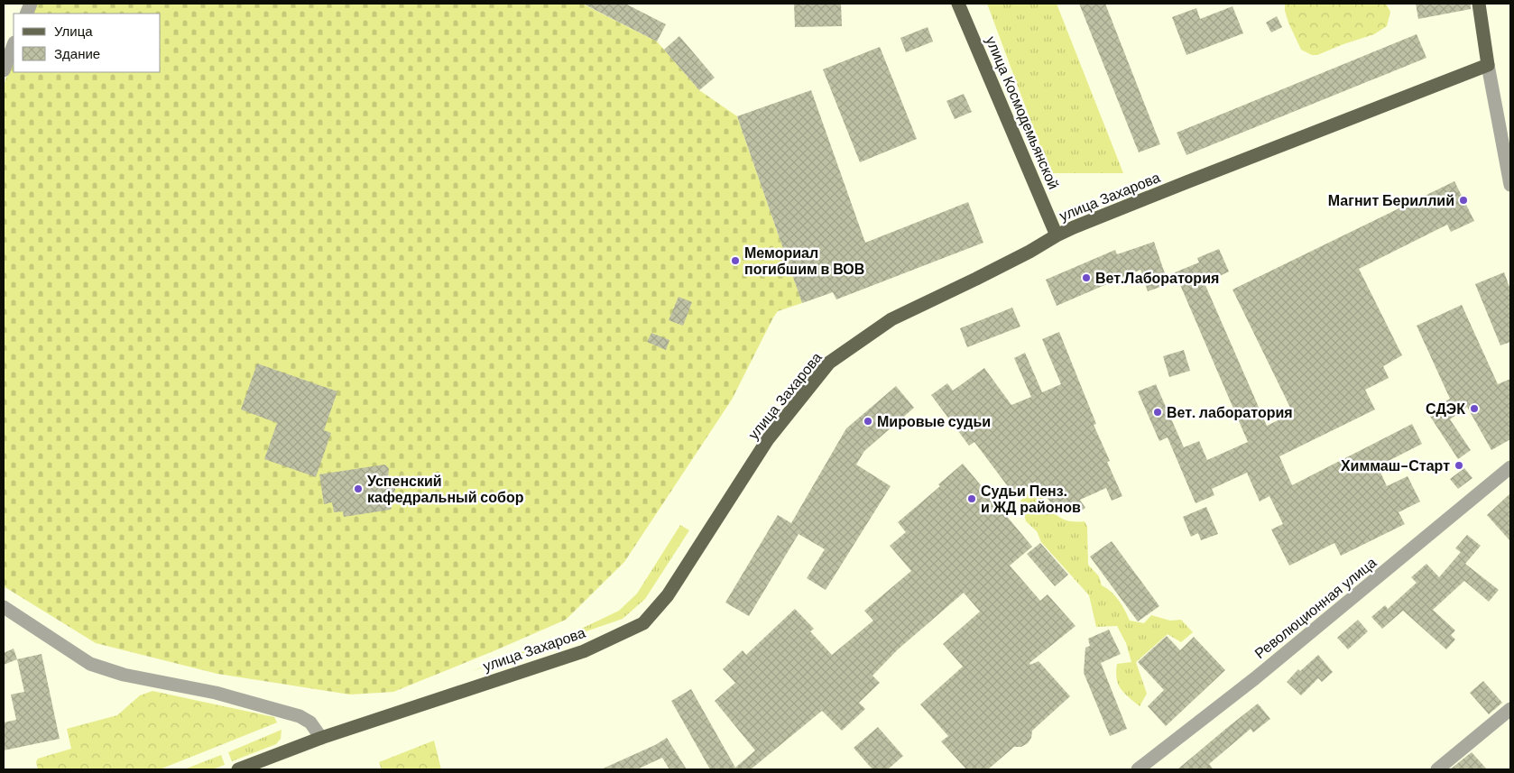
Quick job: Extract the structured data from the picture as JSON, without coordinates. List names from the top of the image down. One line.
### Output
{"streets":{"main road":["улица Космодемьянской","улица Захарова"],"street":["Революционная улица"]},"crossings":[["улица Космодемьянской","улица Захарова"]],"places":["Магнит Бериллий","Мемориал погибшим в ВОВ","Вет.Лаборатория","СДЭК","Вет. лаборатория","Мировые судьи","Химмаш-Старт","Успенский кафедральный собор","Судьи Пенз. и ЖД районов"],"legend":["Улица","Здание"]}
